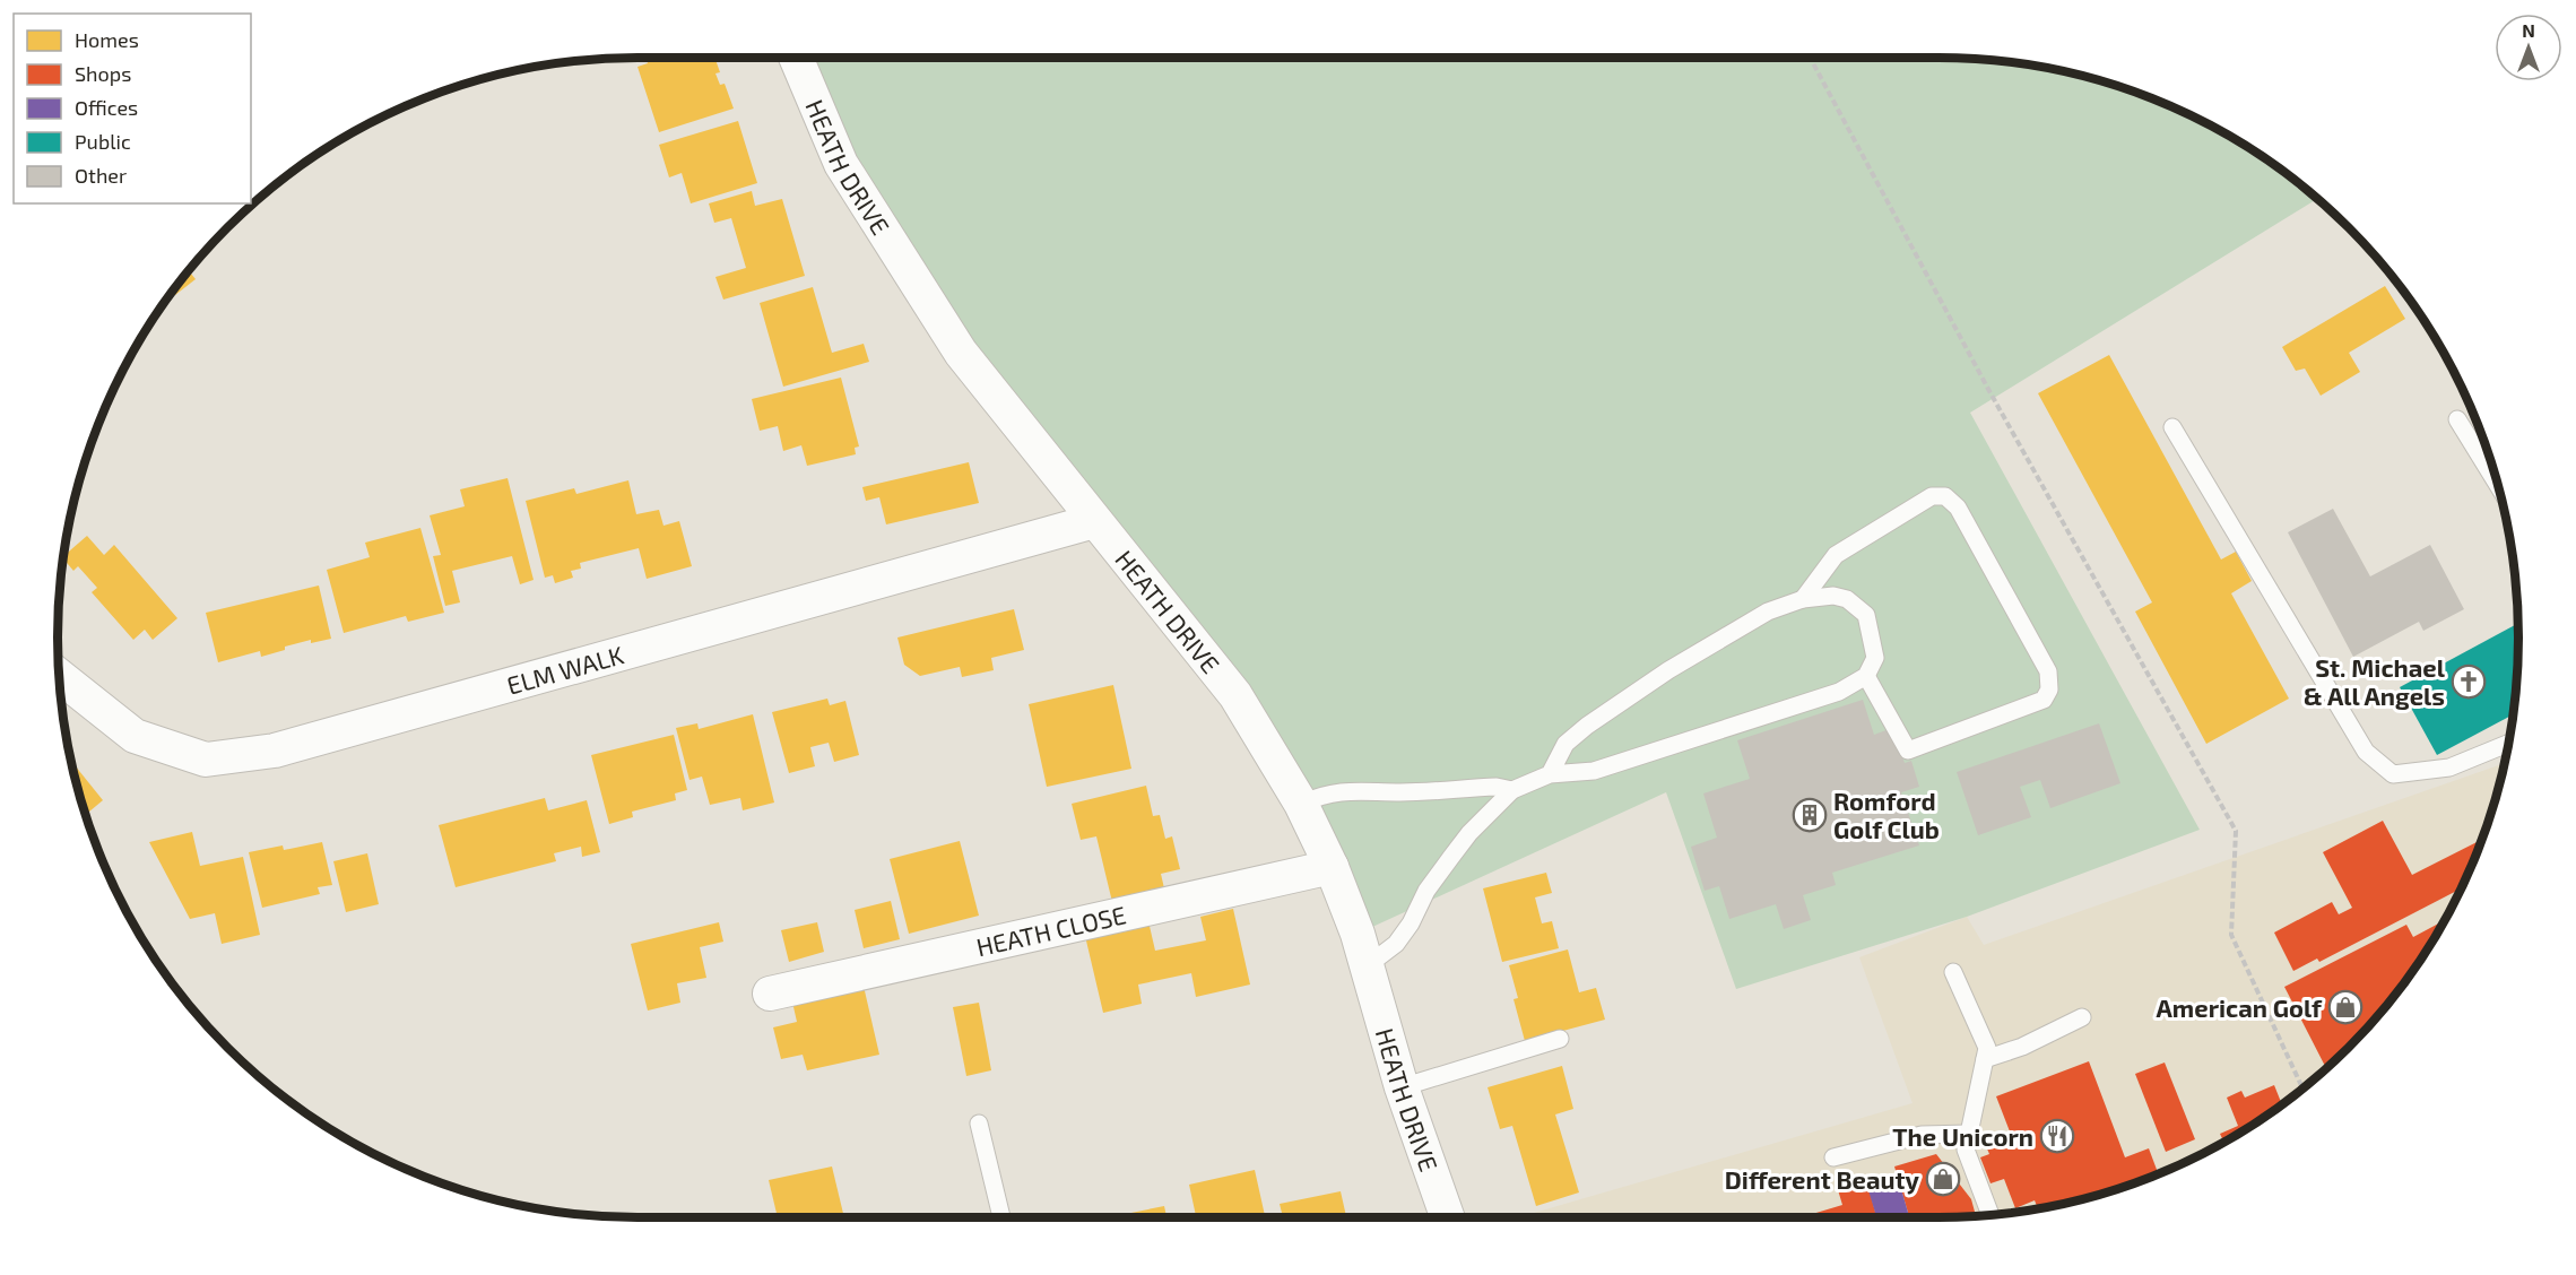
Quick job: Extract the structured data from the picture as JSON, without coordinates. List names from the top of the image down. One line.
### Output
{"streets":{"street":["HEATH DRIVE","ELM WALK","HEATH CLOSE"]},"crossings":[["HEATH DRIVE","ELM WALK"],["HEATH DRIVE","HEATH CLOSE"]],"places":{"church":["St. Michael & All Angels"],"building":["Romford Golf Club"],"shop":["American Golf","Different Beauty"],"restaurant":["The Unicorn"]},"legend":["Homes","Shops","Offices","Public","Other"],"north":"top"}
